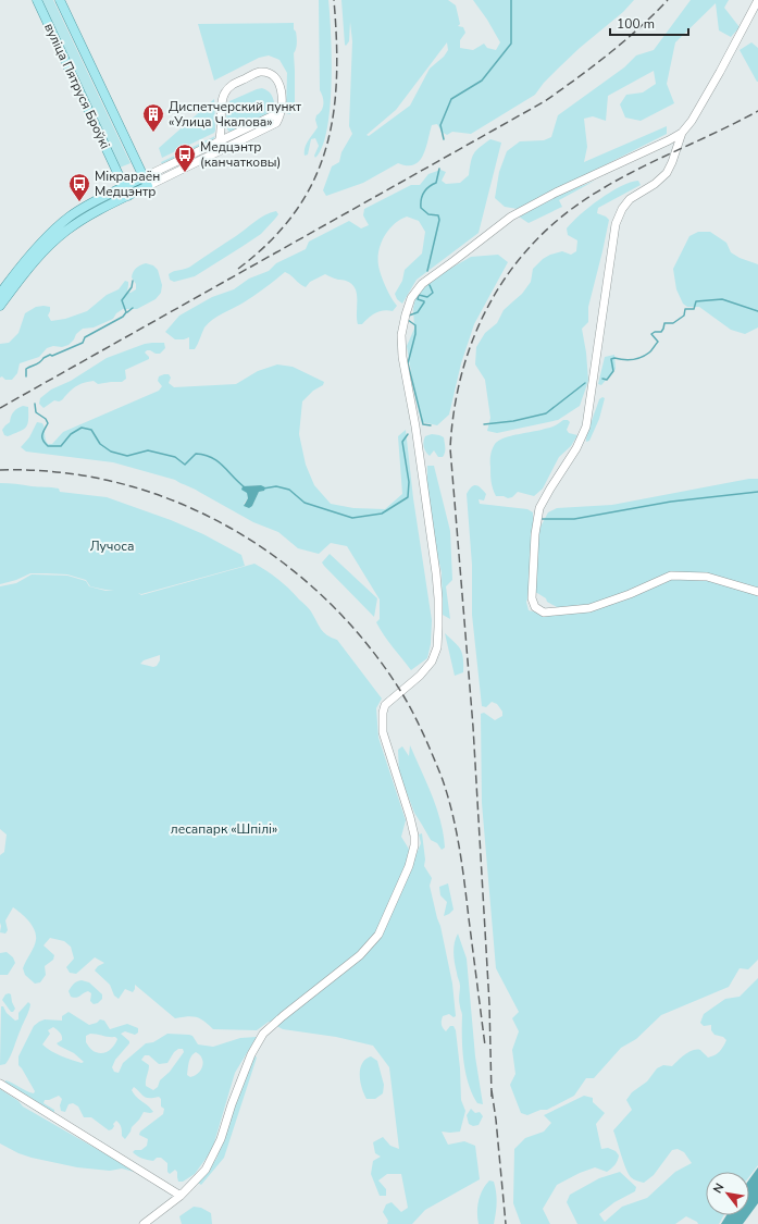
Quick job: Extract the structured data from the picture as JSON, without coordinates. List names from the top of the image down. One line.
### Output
{"streets":{"main road":["вуліца Пятруся Броўкі"]},"parks":["Лучоса","лесапарк «Шпілі»"],"places":{"building":["Диспетчерский пункт «Улица Чкалова»"],"bus stop":["Медцэнтр (канчатковы)","Мікрараён Медцэнтр"]},"scale_bar":"100 m","north":"top left"}
